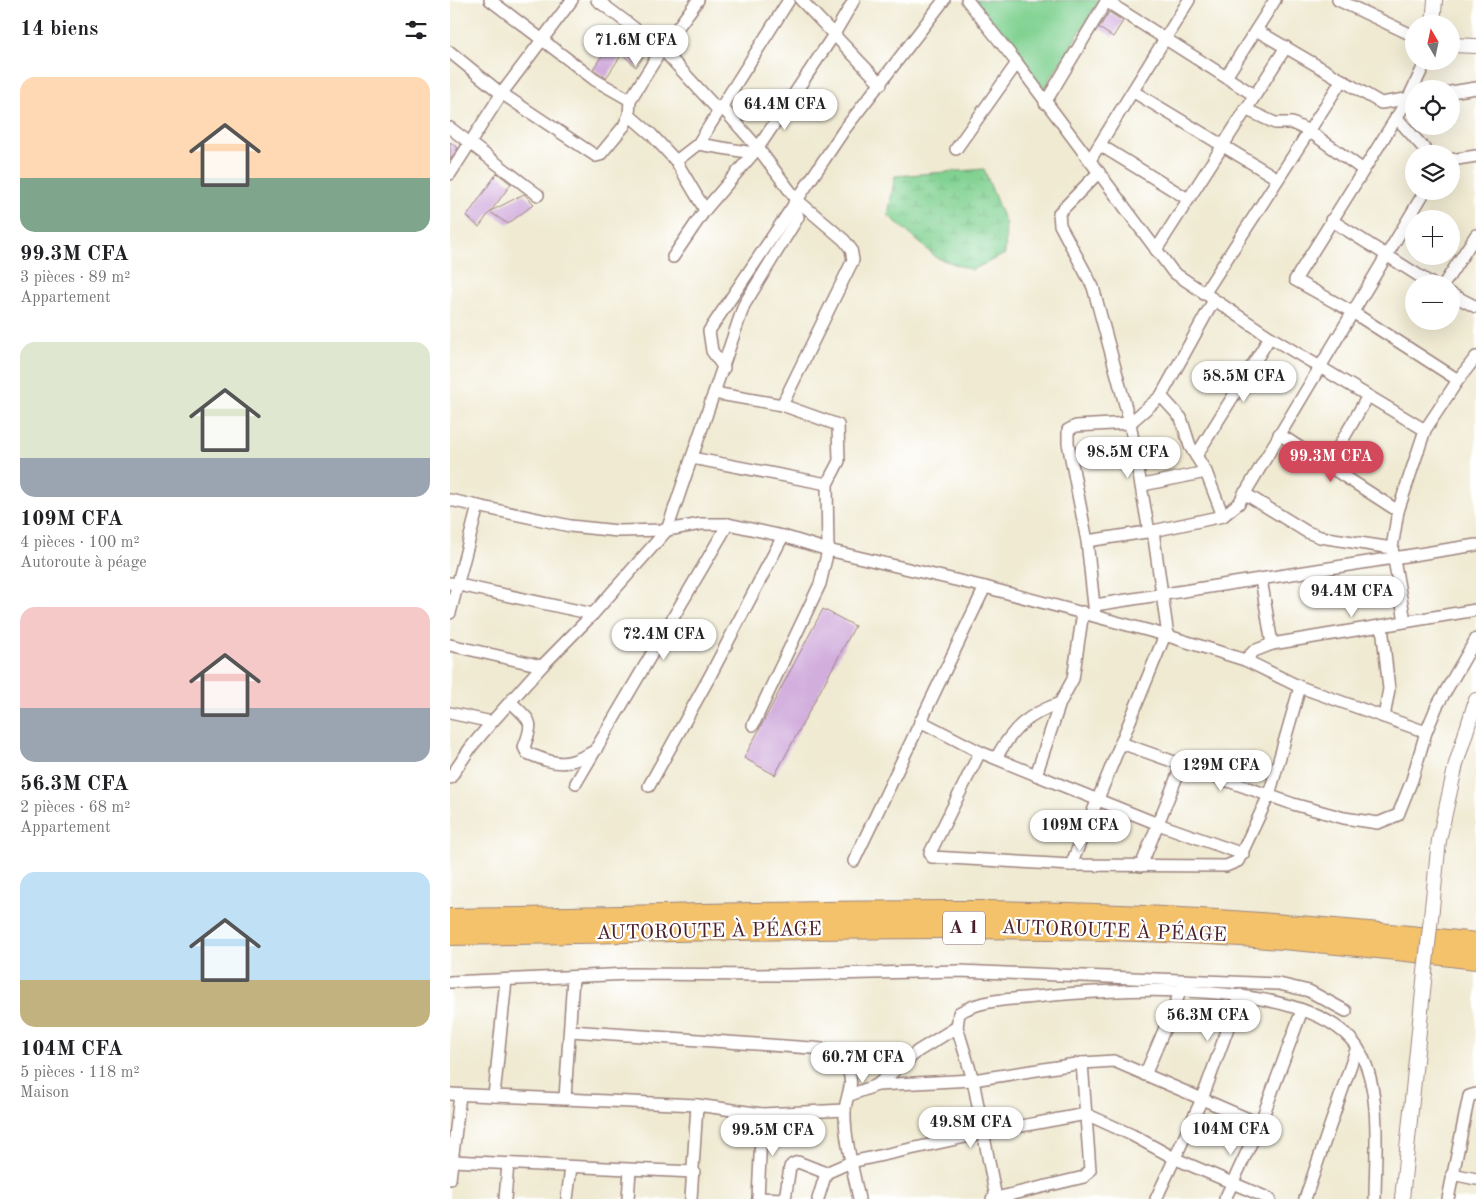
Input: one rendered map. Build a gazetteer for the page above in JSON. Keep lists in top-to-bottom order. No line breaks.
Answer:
{"streets":{"highway":["A 1","AUTOROUTE À PÉAGE"]},"north":"top","page":{"heading":"14 biens","map_buttons":["+","−"],"price":["71.6M CFA","64.4M CFA","58.5M CFA","98.5M CFA","99.3M CFA","94.4M CFA","72.4M CFA","129M CFA","109M CFA","56.3M CFA","60.7M CFA","49.8M CFA","104M CFA","99.5M CFA"],"list":[{"name":"99.3M CFA","note":"3 pièces · 89 m² · Appartement"},{"name":"109M CFA","note":"4 pièces · 100 m² · Autoroute à péage"},{"name":"56.3M CFA","note":"2 pièces · 68 m² · Appartement"},{"name":"104M CFA","note":"5 pièces · 118 m² · Maison"}]}}
